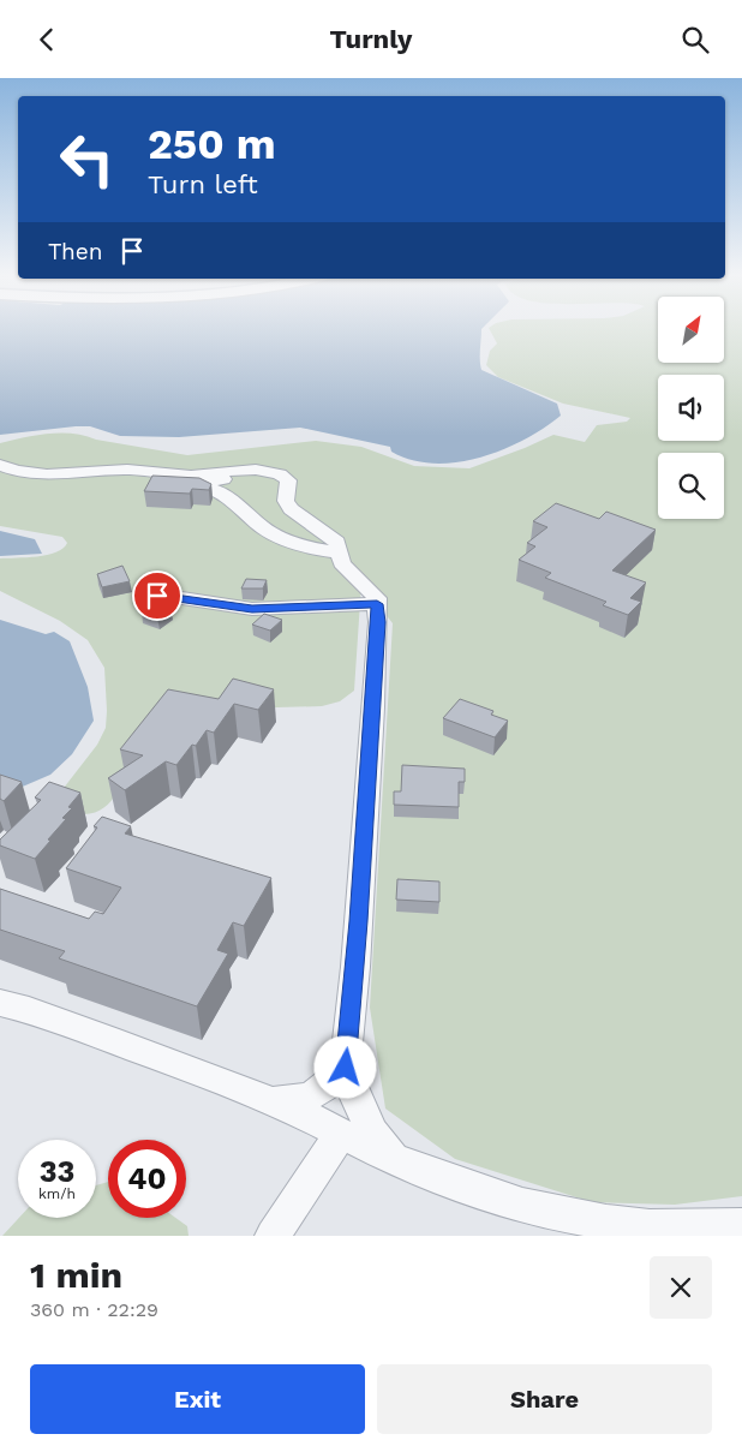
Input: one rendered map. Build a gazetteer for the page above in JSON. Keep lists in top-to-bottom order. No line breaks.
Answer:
{"north":"top right","page":{"header":"Turnly","turn":["250 m","Turn left"],"then":"Then","speed":"33 km/h","limit":"40","heading":["1 min","360 m · 22:29"],"buttons":["Exit","Share"]}}
